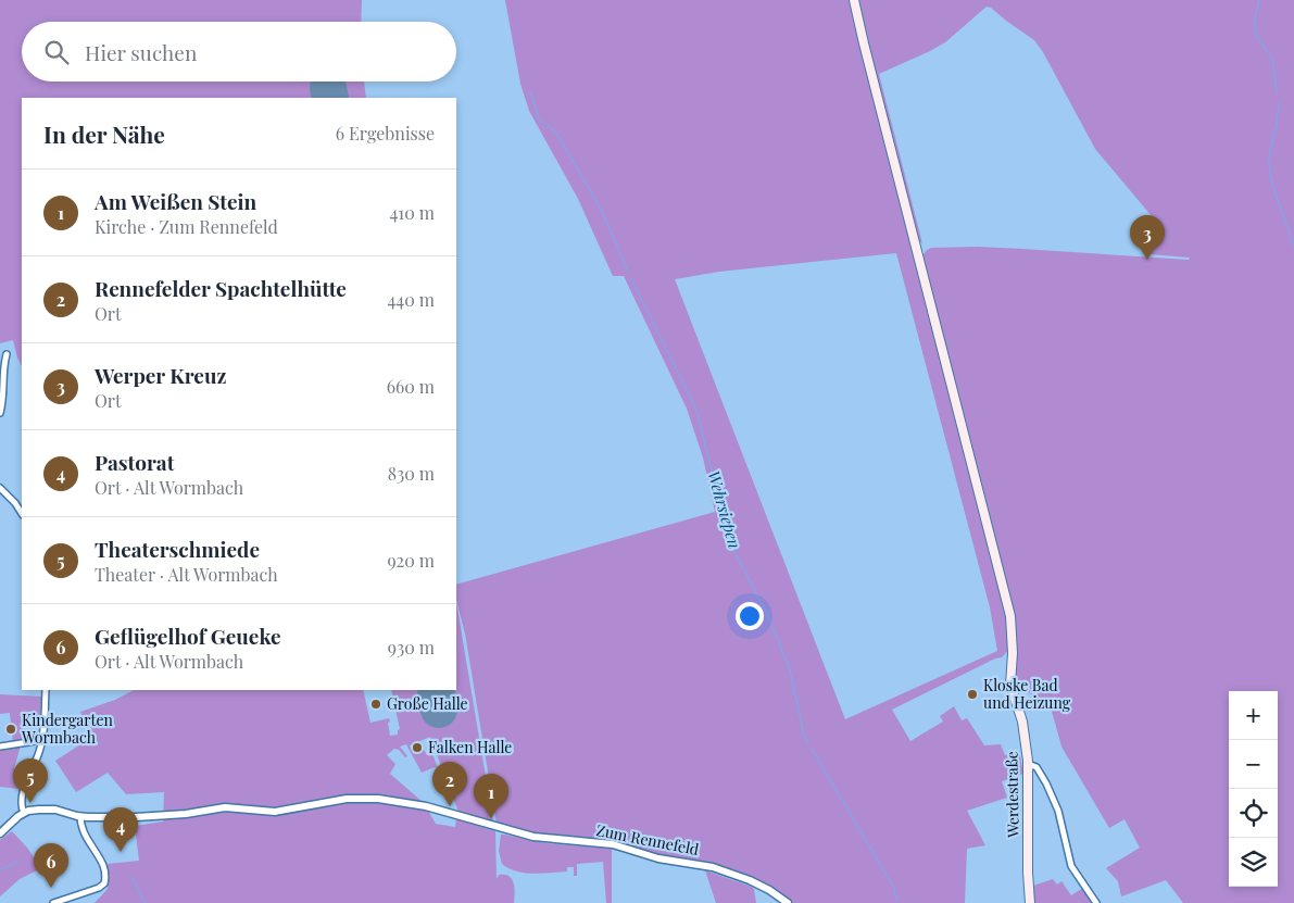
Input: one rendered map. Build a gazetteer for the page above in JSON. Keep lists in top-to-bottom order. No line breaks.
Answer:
{"streets":{"main road":["Werdestraße"],"street":["Zum Rennefeld"]},"water":["Wehrsiepen"],"places":["Kloske Bad und Heizung","Große Halle","Kindergarten Wormbach","Falken Halle"],"page":{"search":"Hier suchen","heading":["In der Nähe","6 Ergebnisse"],"list":[{"mark":"1","name":"Am Weißen Stein","note":"Kirche · Zum Rennefeld","value":"410 m"},{"mark":"2","name":"Rennefelder Spachtelhütte","note":"Ort","value":"440 m"},{"mark":"3","name":"Werper Kreuz","note":"Ort","value":"660 m"},{"mark":"4","name":"Pastorat","note":"Ort · Alt Wormbach","value":"830 m"},{"mark":"5","name":"Theaterschmiede","note":"Theater · Alt Wormbach","value":"920 m"},{"mark":"6","name":"Geflügelhof Geueke","note":"Ort · Alt Wormbach","value":"930 m"}],"pins":["3","5","2","1","4","6"],"map_buttons":["+","−"]}}
